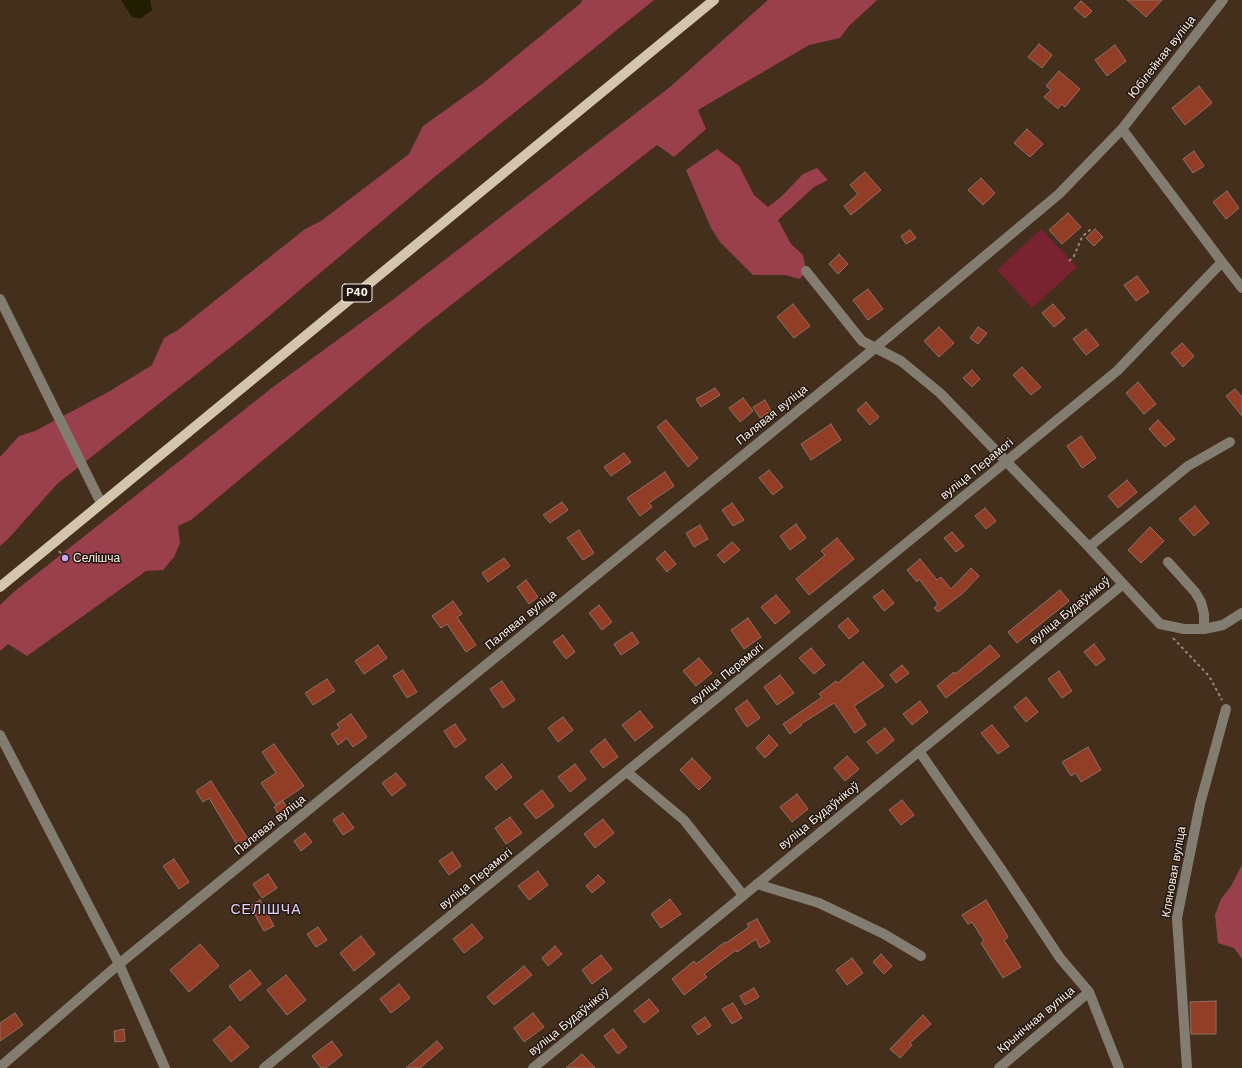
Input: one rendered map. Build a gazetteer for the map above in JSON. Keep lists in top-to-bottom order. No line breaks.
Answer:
{"streets":{"main road":["Р40"],"street":["Юбілейная вуліца","Палявая вуліца","вуліца Перамогі","вуліца Будаўнікоў","Кляновая вуліца","Крынічная вуліца"]},"crossings":[["Юбілейная вуліца","Палявая вуліца"]],"districts":["СЕЛІШЧА"],"places":["Селішча"]}
